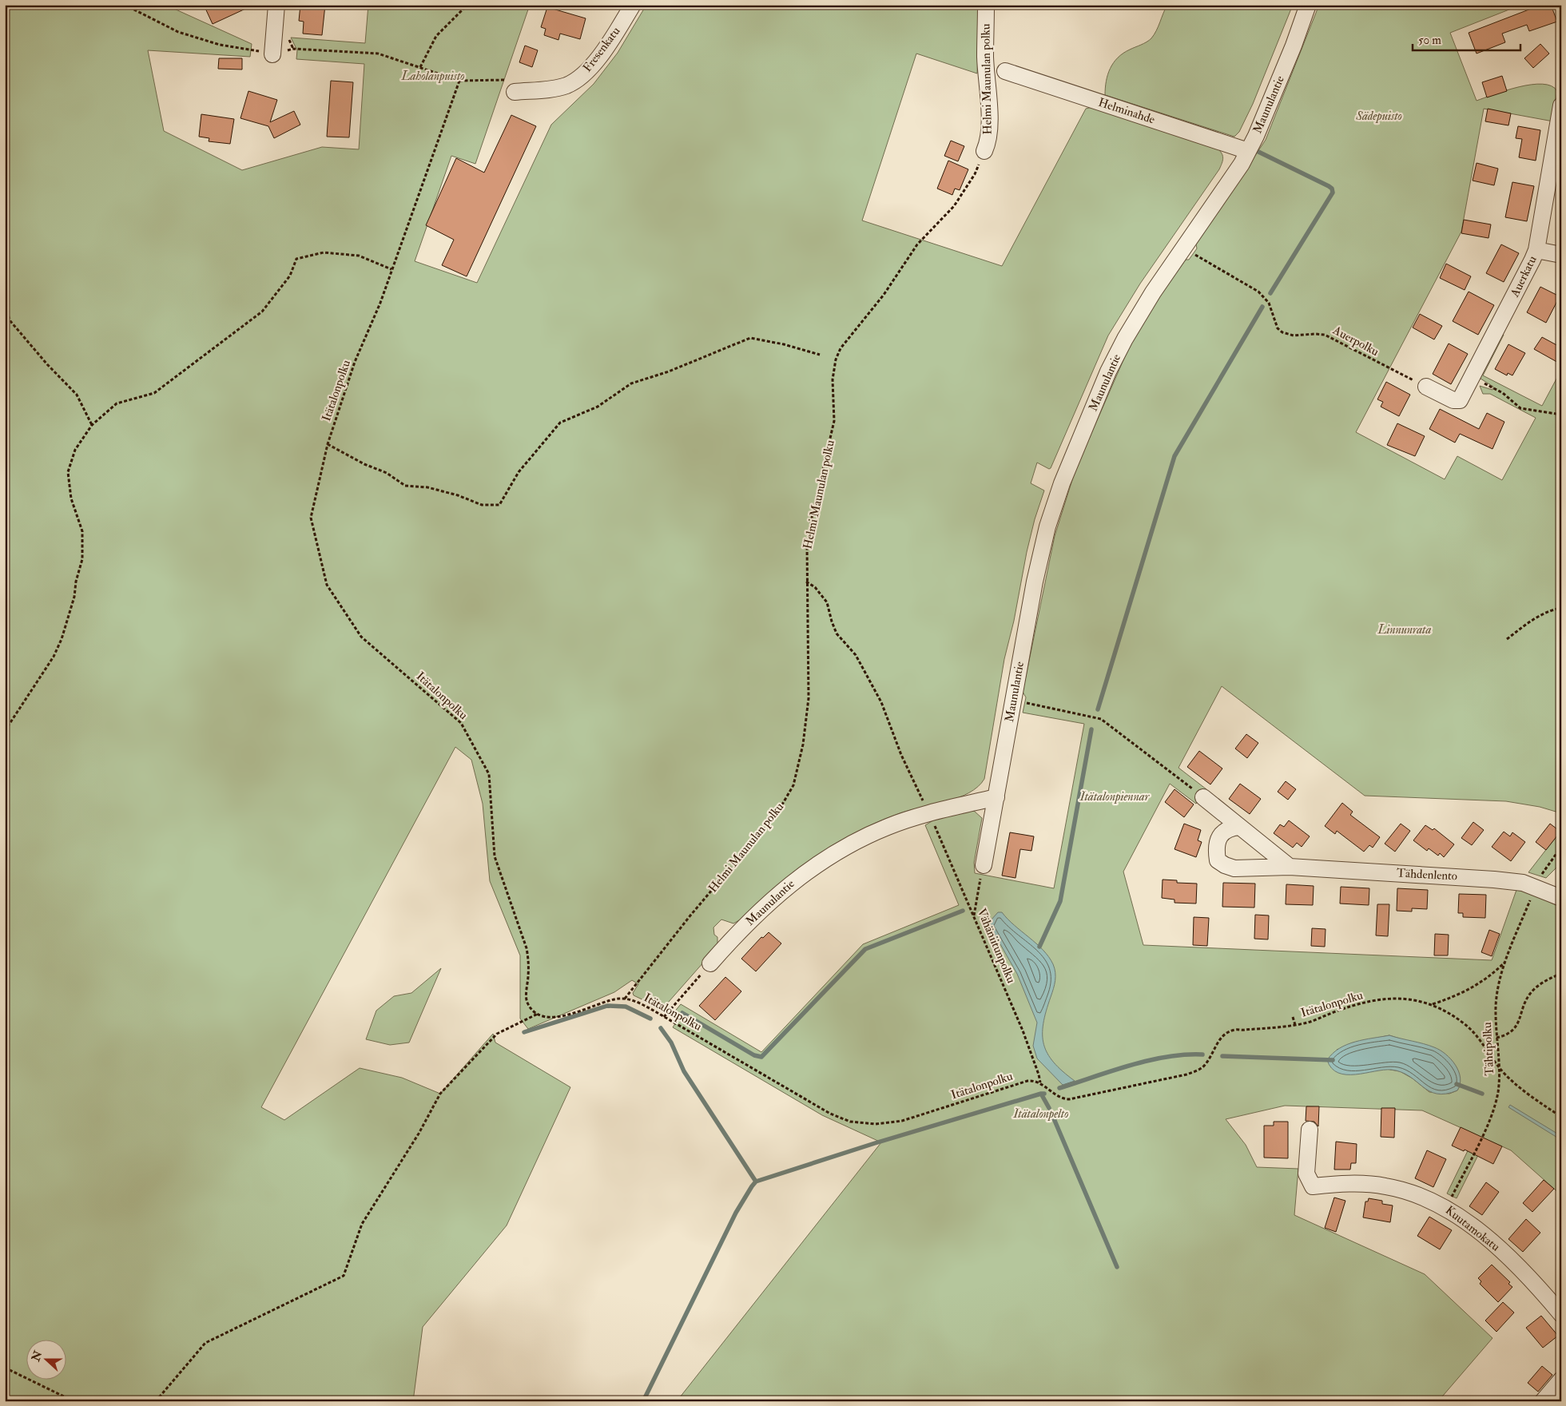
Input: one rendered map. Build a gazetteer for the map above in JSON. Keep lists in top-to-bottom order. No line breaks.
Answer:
{"streets":{"street":["Fresenkatu","Helmi Maunulan polku","Maunulantie","Helminahde","Auerkatu","Tähdenlento","Kuutamokatu"],"path":["Auerpolku","Itätalonpolku","Vähäniitunpolku","Tähtipolku"]},"crossings":[["Helmi Maunulan polku","Itätalonpolku"],["Maunulantie","Helminahde"],["Auerkatu","Auerpolku"],["Itätalonpolku","Vähäniitunpolku"],["Itätalonpolku","Tähtipolku"]],"parks":["Laholanpuisto","Sädepuisto","Linnunrata","Itätalonpiennar","Itätalonpelto"],"scale_bar":"50 m","north":"left"}
